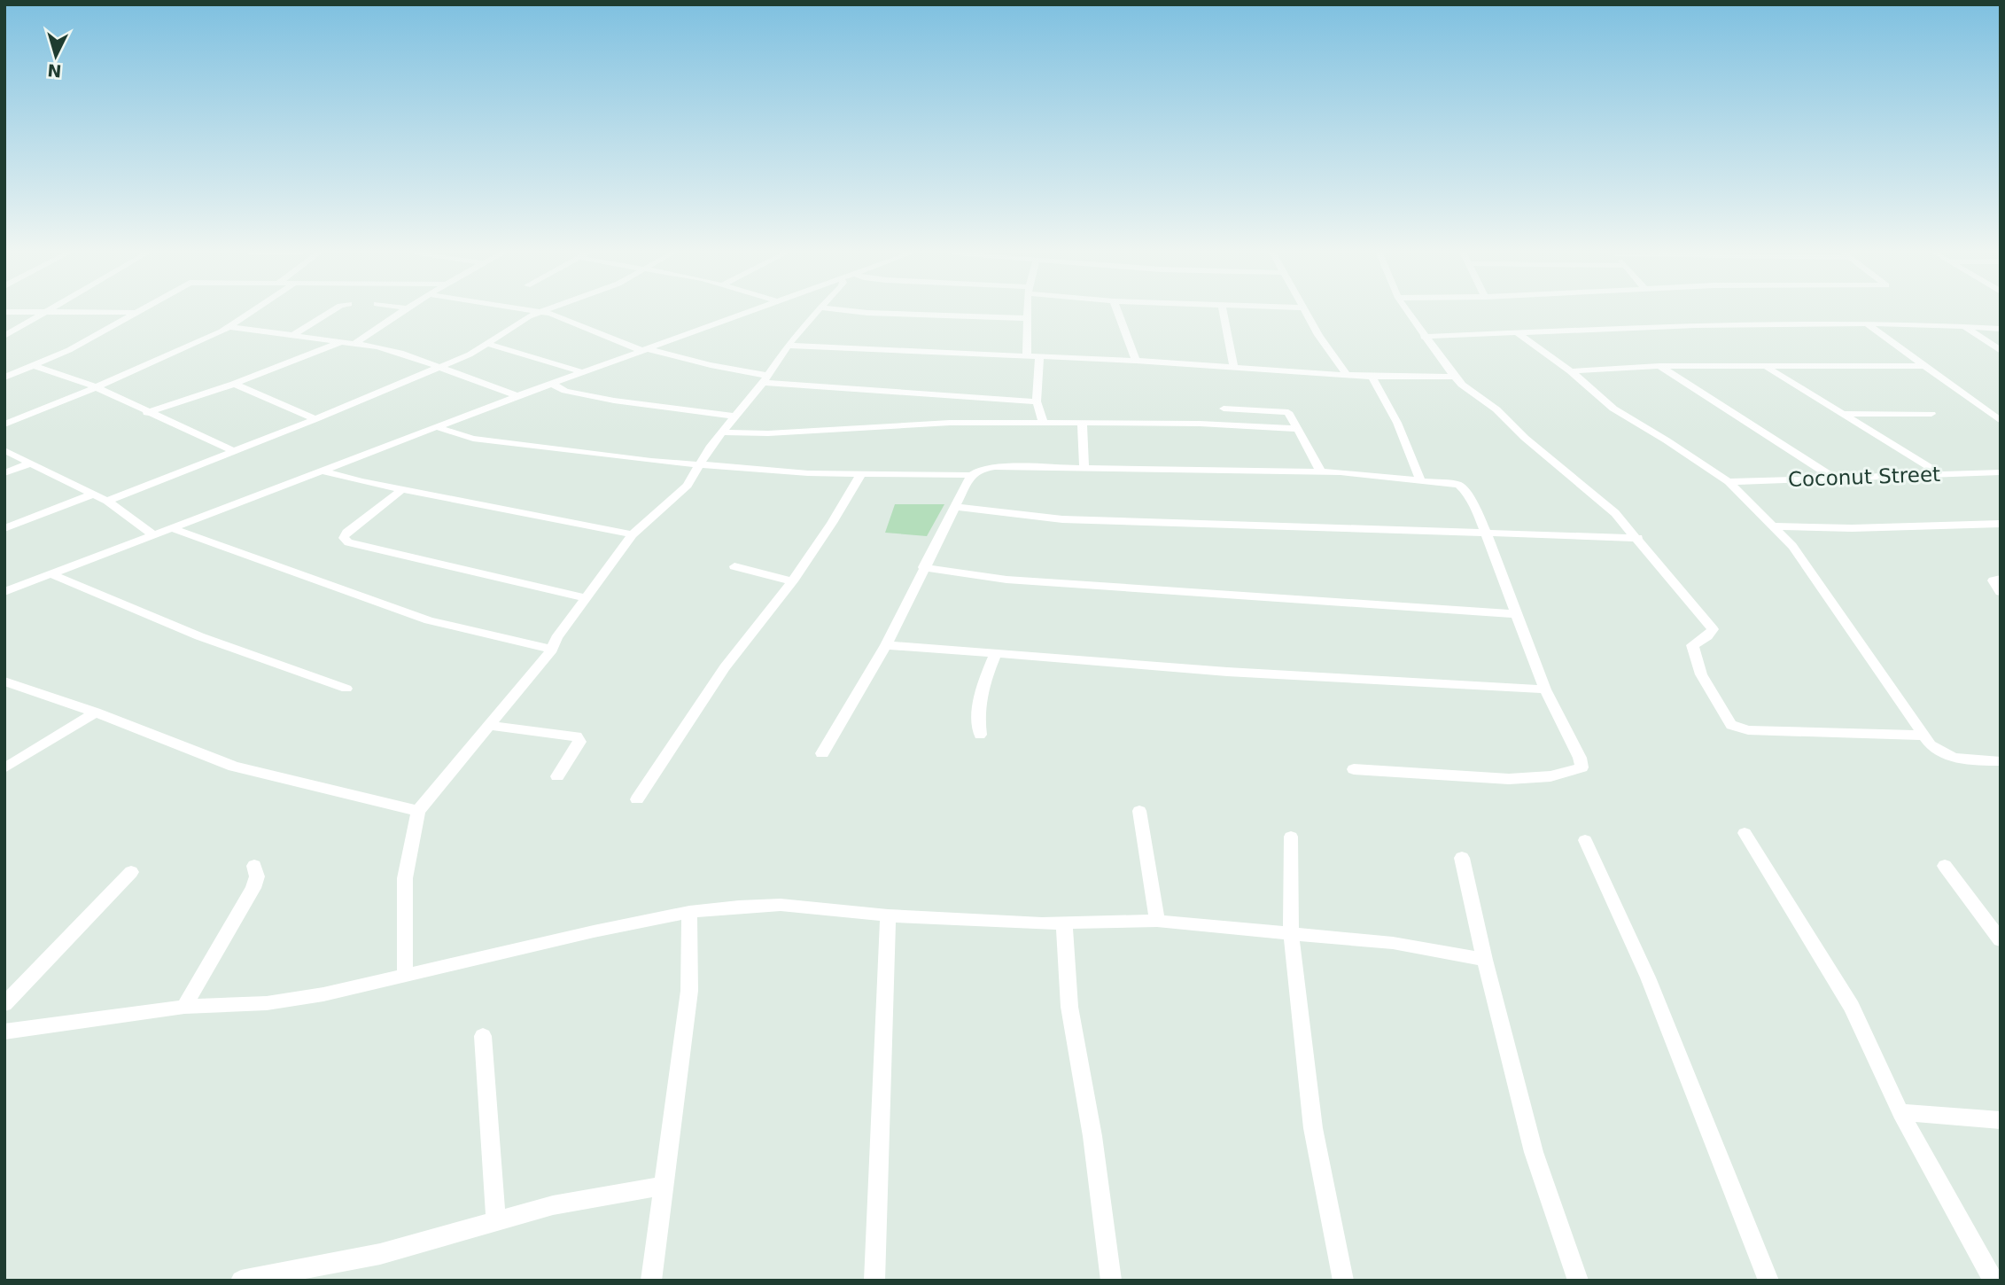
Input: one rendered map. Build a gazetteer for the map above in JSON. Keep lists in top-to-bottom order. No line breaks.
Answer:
{"streets":{"street":["Coconut Street"]},"north":"bottom"}
